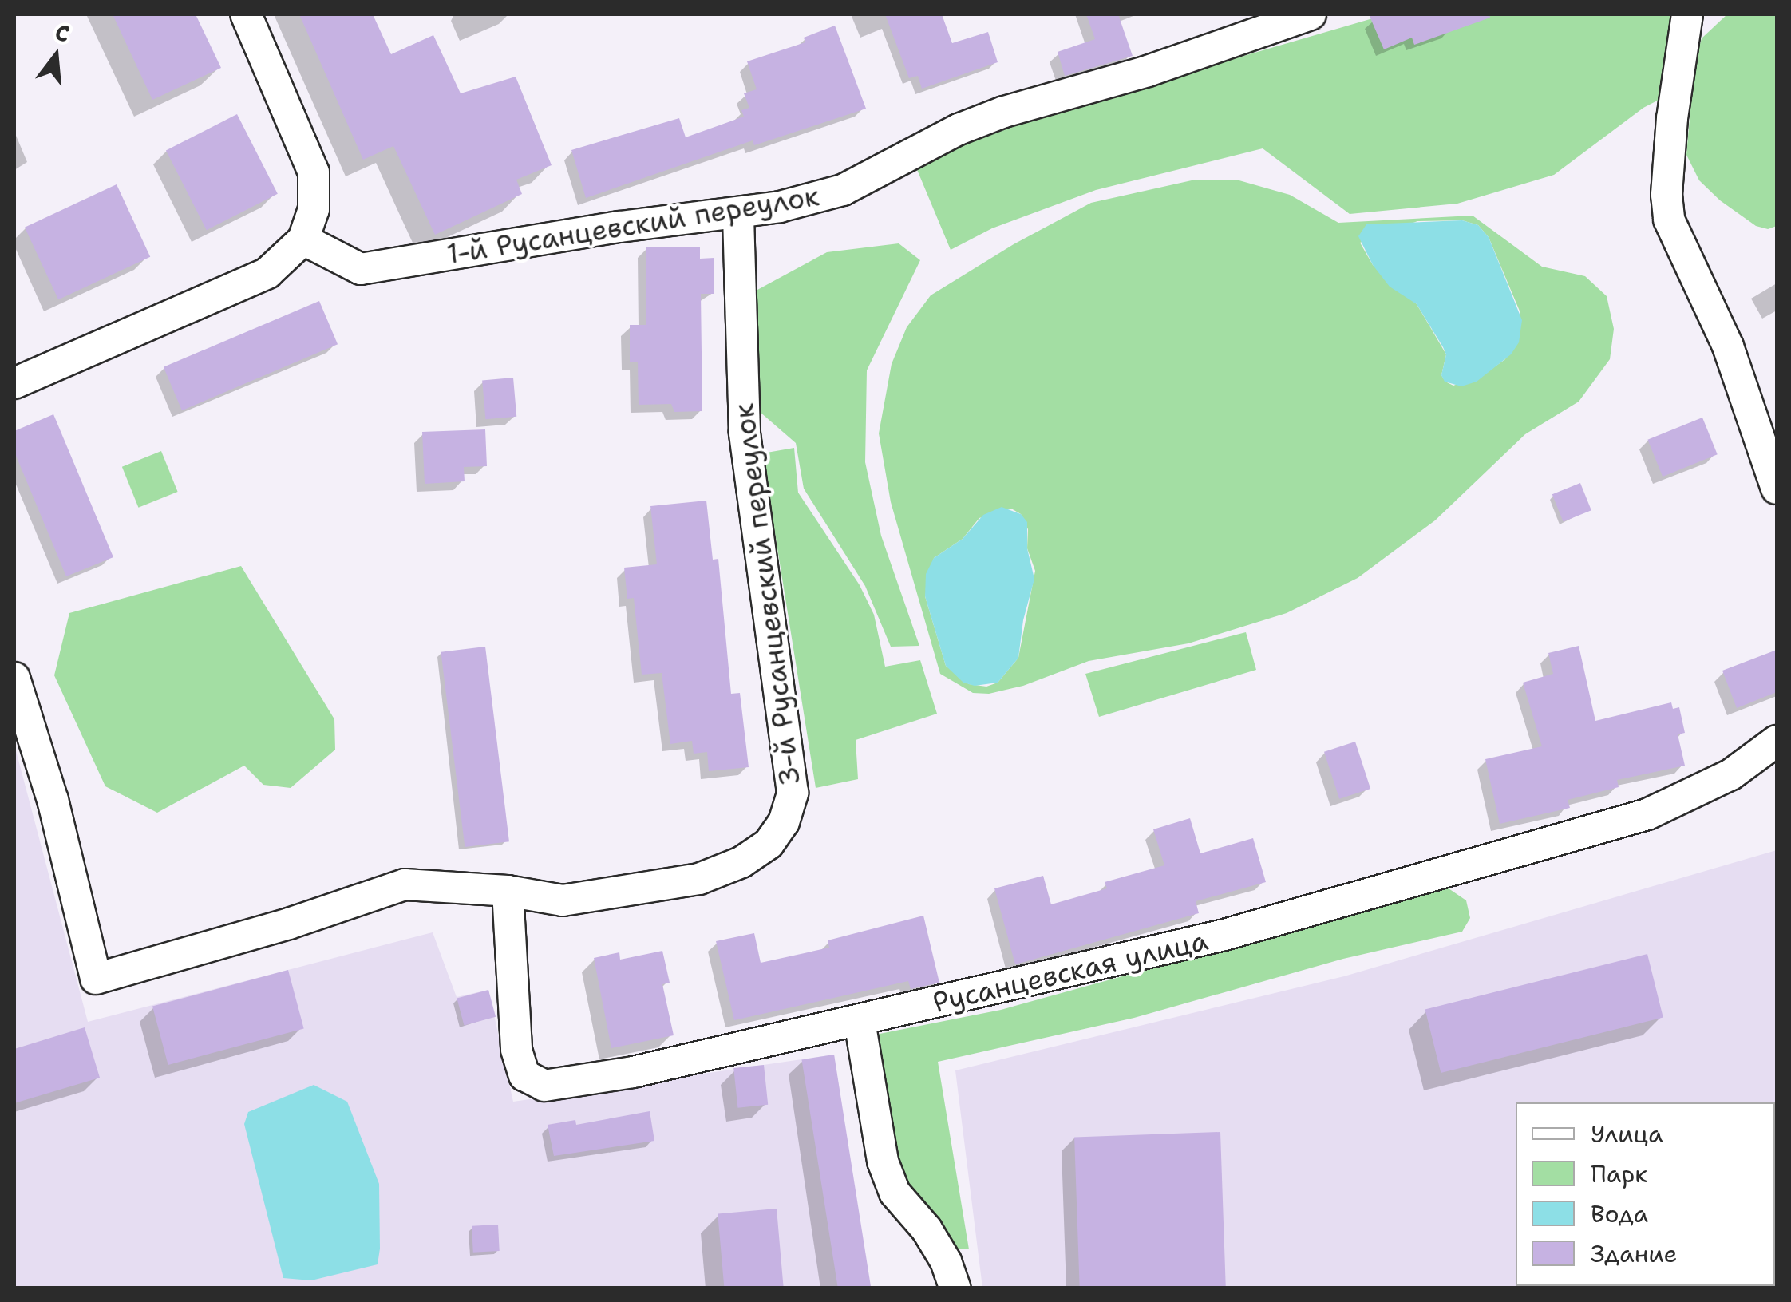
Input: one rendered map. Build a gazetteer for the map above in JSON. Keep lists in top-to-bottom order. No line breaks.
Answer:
{"streets":{"street":["1-й Русанцевский переулок","3-й Русанцевский переулок","Русанцевская улица"]},"crossings":[["1-й Русанцевский переулок","3-й Русанцевский переулок"],["3-й Русанцевский переулок","Русанцевская улица"]],"legend":["Улица","Парк","Вода","Здание"],"north":"top"}
